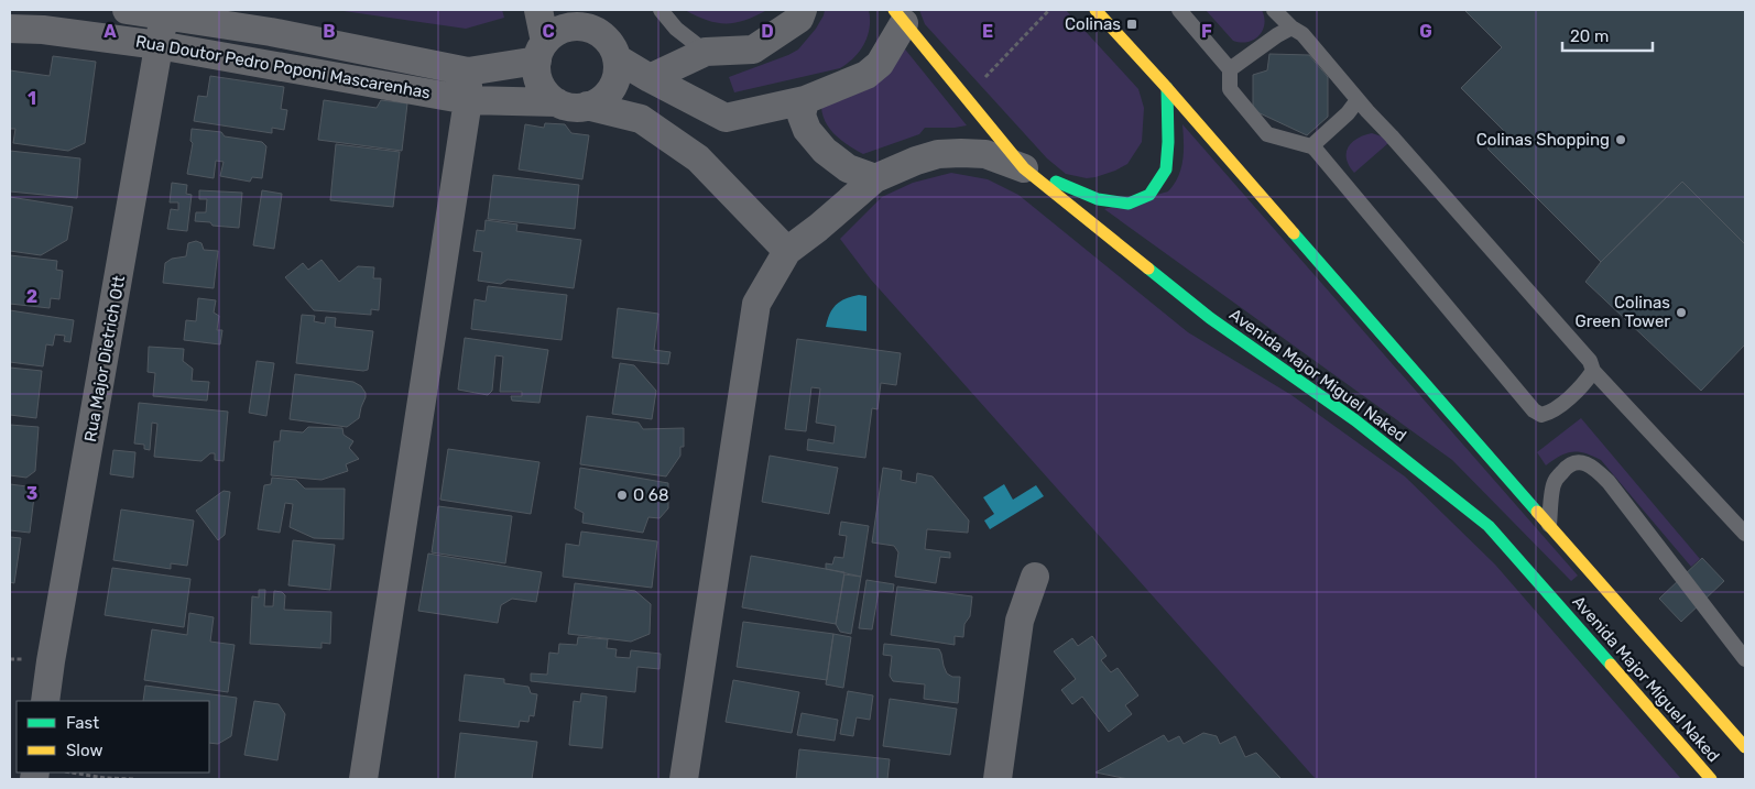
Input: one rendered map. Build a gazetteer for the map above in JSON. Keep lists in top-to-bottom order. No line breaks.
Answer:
{"streets":{"main road":["Avenida Major Miguel Naked"],"street":["Rua Doutor Pedro Poponi Mascarenhas","Rua Major Dietrich Ott"]},"crossings":[["Rua Doutor Pedro Poponi Mascarenhas","Rua Major Dietrich Ott"]],"places":{"transit":["Colinas"],"other":["Colinas Shopping","Colinas Green Tower","O 68"]},"legend":["Fast","Slow"],"scale_bar":"20 m","grid":{"columns":["A","B","C","D","E","F","G"],"rows":["1","2","3"]}}
